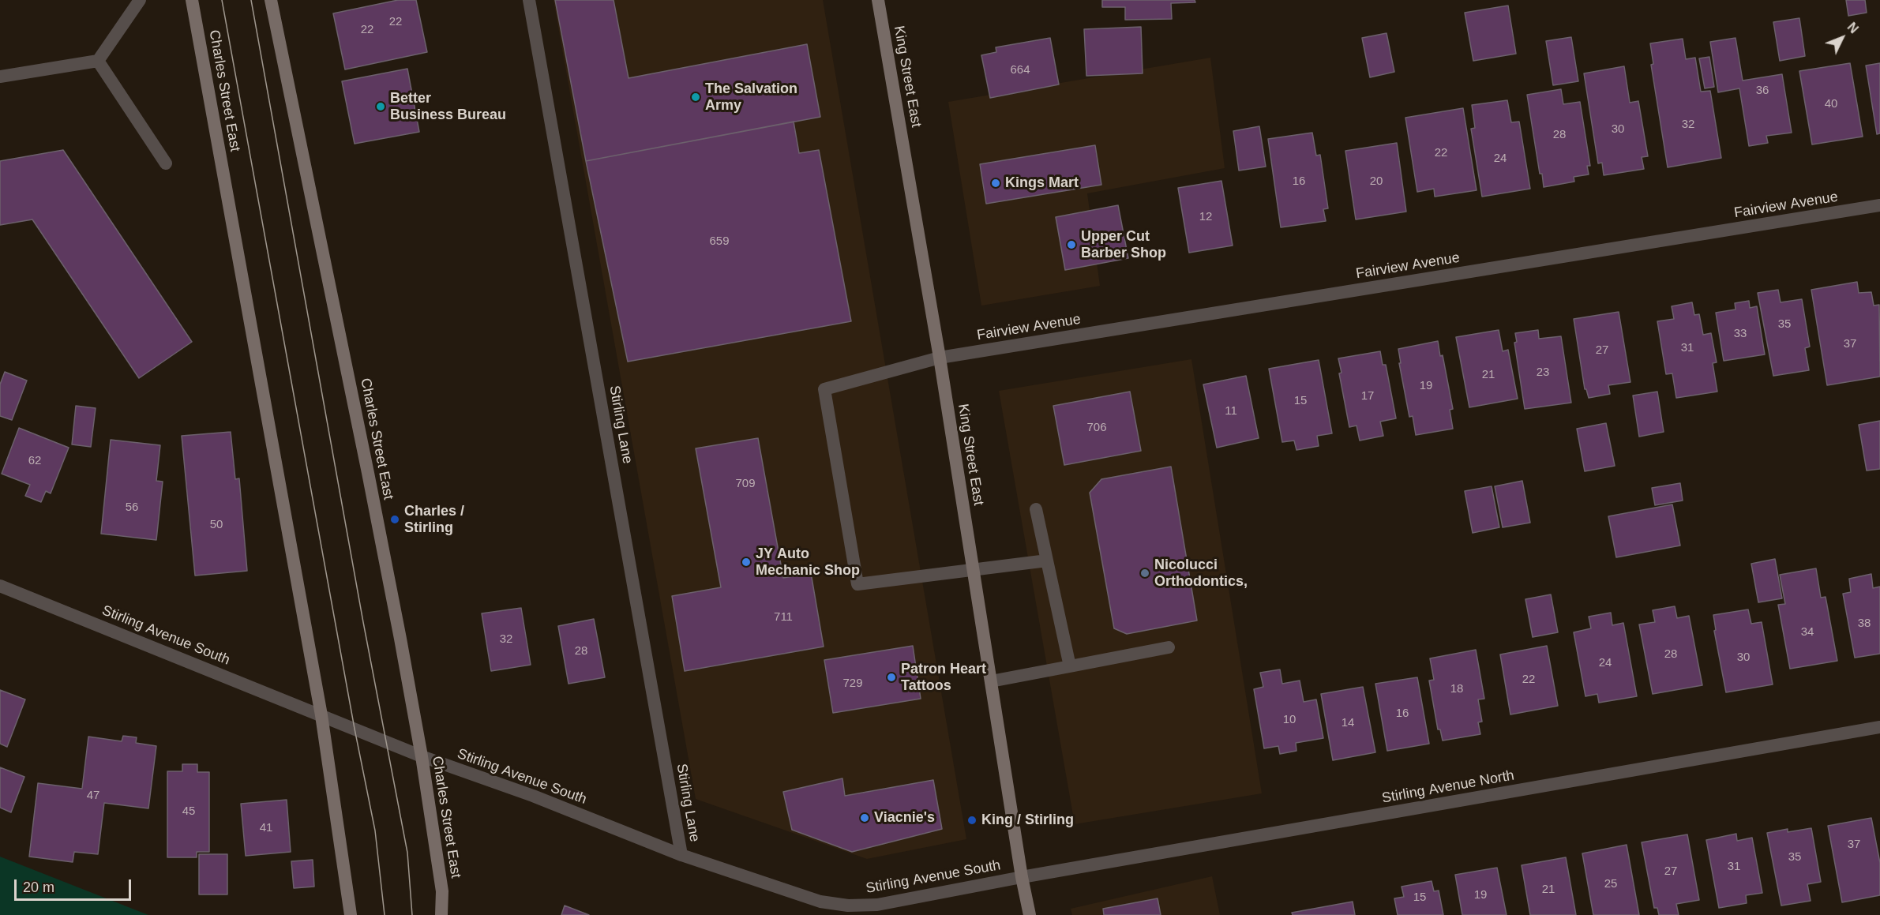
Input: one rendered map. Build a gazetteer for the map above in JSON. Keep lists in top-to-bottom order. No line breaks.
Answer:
{"streets":{"main road":["King Street East","Charles Street East"],"street":["Fairview Avenue","Stirling Lane","Stirling Avenue South","Stirling Avenue North"]},"crossings":[["King Street East","Fairview Avenue"],["King Street East","Stirling Avenue South"],["King Street East","Stirling Avenue North"],["Charles Street East","Stirling Avenue South"],["Stirling Lane","Stirling Avenue South"],["Stirling Avenue South","Stirling Avenue North"]],"places":["The Salvation Army","Better Business Bureau","Kings Mart","Upper Cut Barber Shop","Charles / Stirling","JY Auto Mechanic Shop","Nicolucci Orthodontics,","Patron Heart Tattoos","Viacnie's","King / Stirling"],"house_numbers":["22","22","664","36","40","32","30","28","22","24","16","20","12","659","35","33","37","31","27","23","21","19","17","15","11","706","62","709","56","50","711","38","34","32","28","28","30","24","22","729","18","16","10","14","47","45","41","37","35","31","27","25","21","19","15"],"scale_bar":"20 m","north":"top right"}
